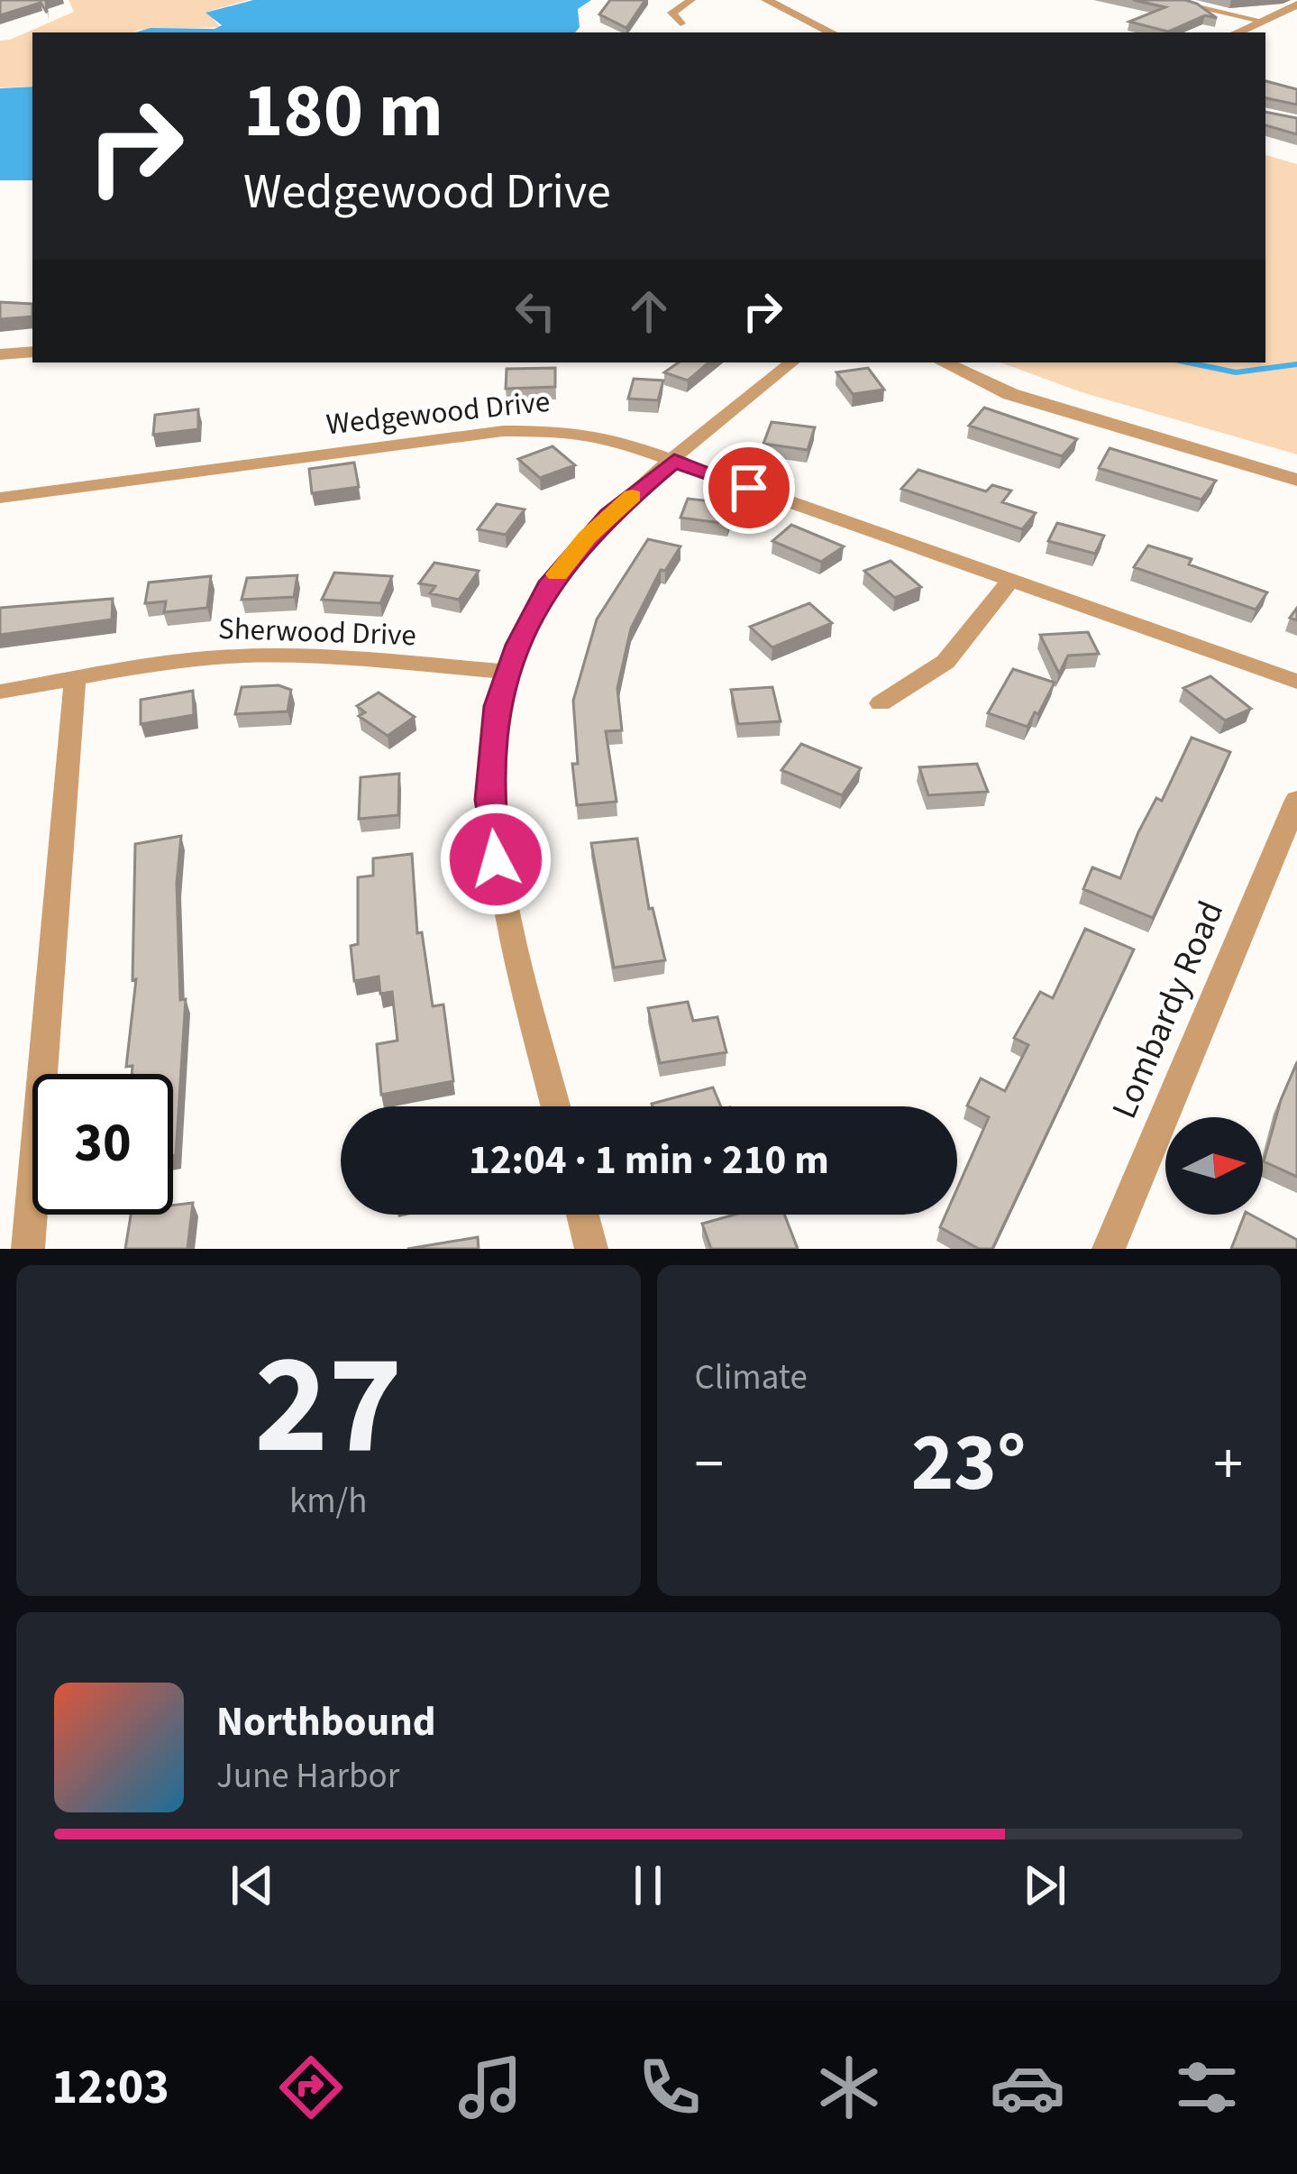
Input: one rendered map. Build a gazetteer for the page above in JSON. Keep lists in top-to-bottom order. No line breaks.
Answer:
{"streets":{"street":["Wedgewood Drive","Sherwood Drive","Lombardy Road"]},"north":"right","page":{"turn":["180 m","Wedgewood Drive"],"limit":"30","trip":"12:04 · 1 min · 210 m","tile":[["27","km/h"],"Climate"],"heat":["−","23°","+"],"song":["Northbound","June Harbor"],"tabs":"12:03"}}
